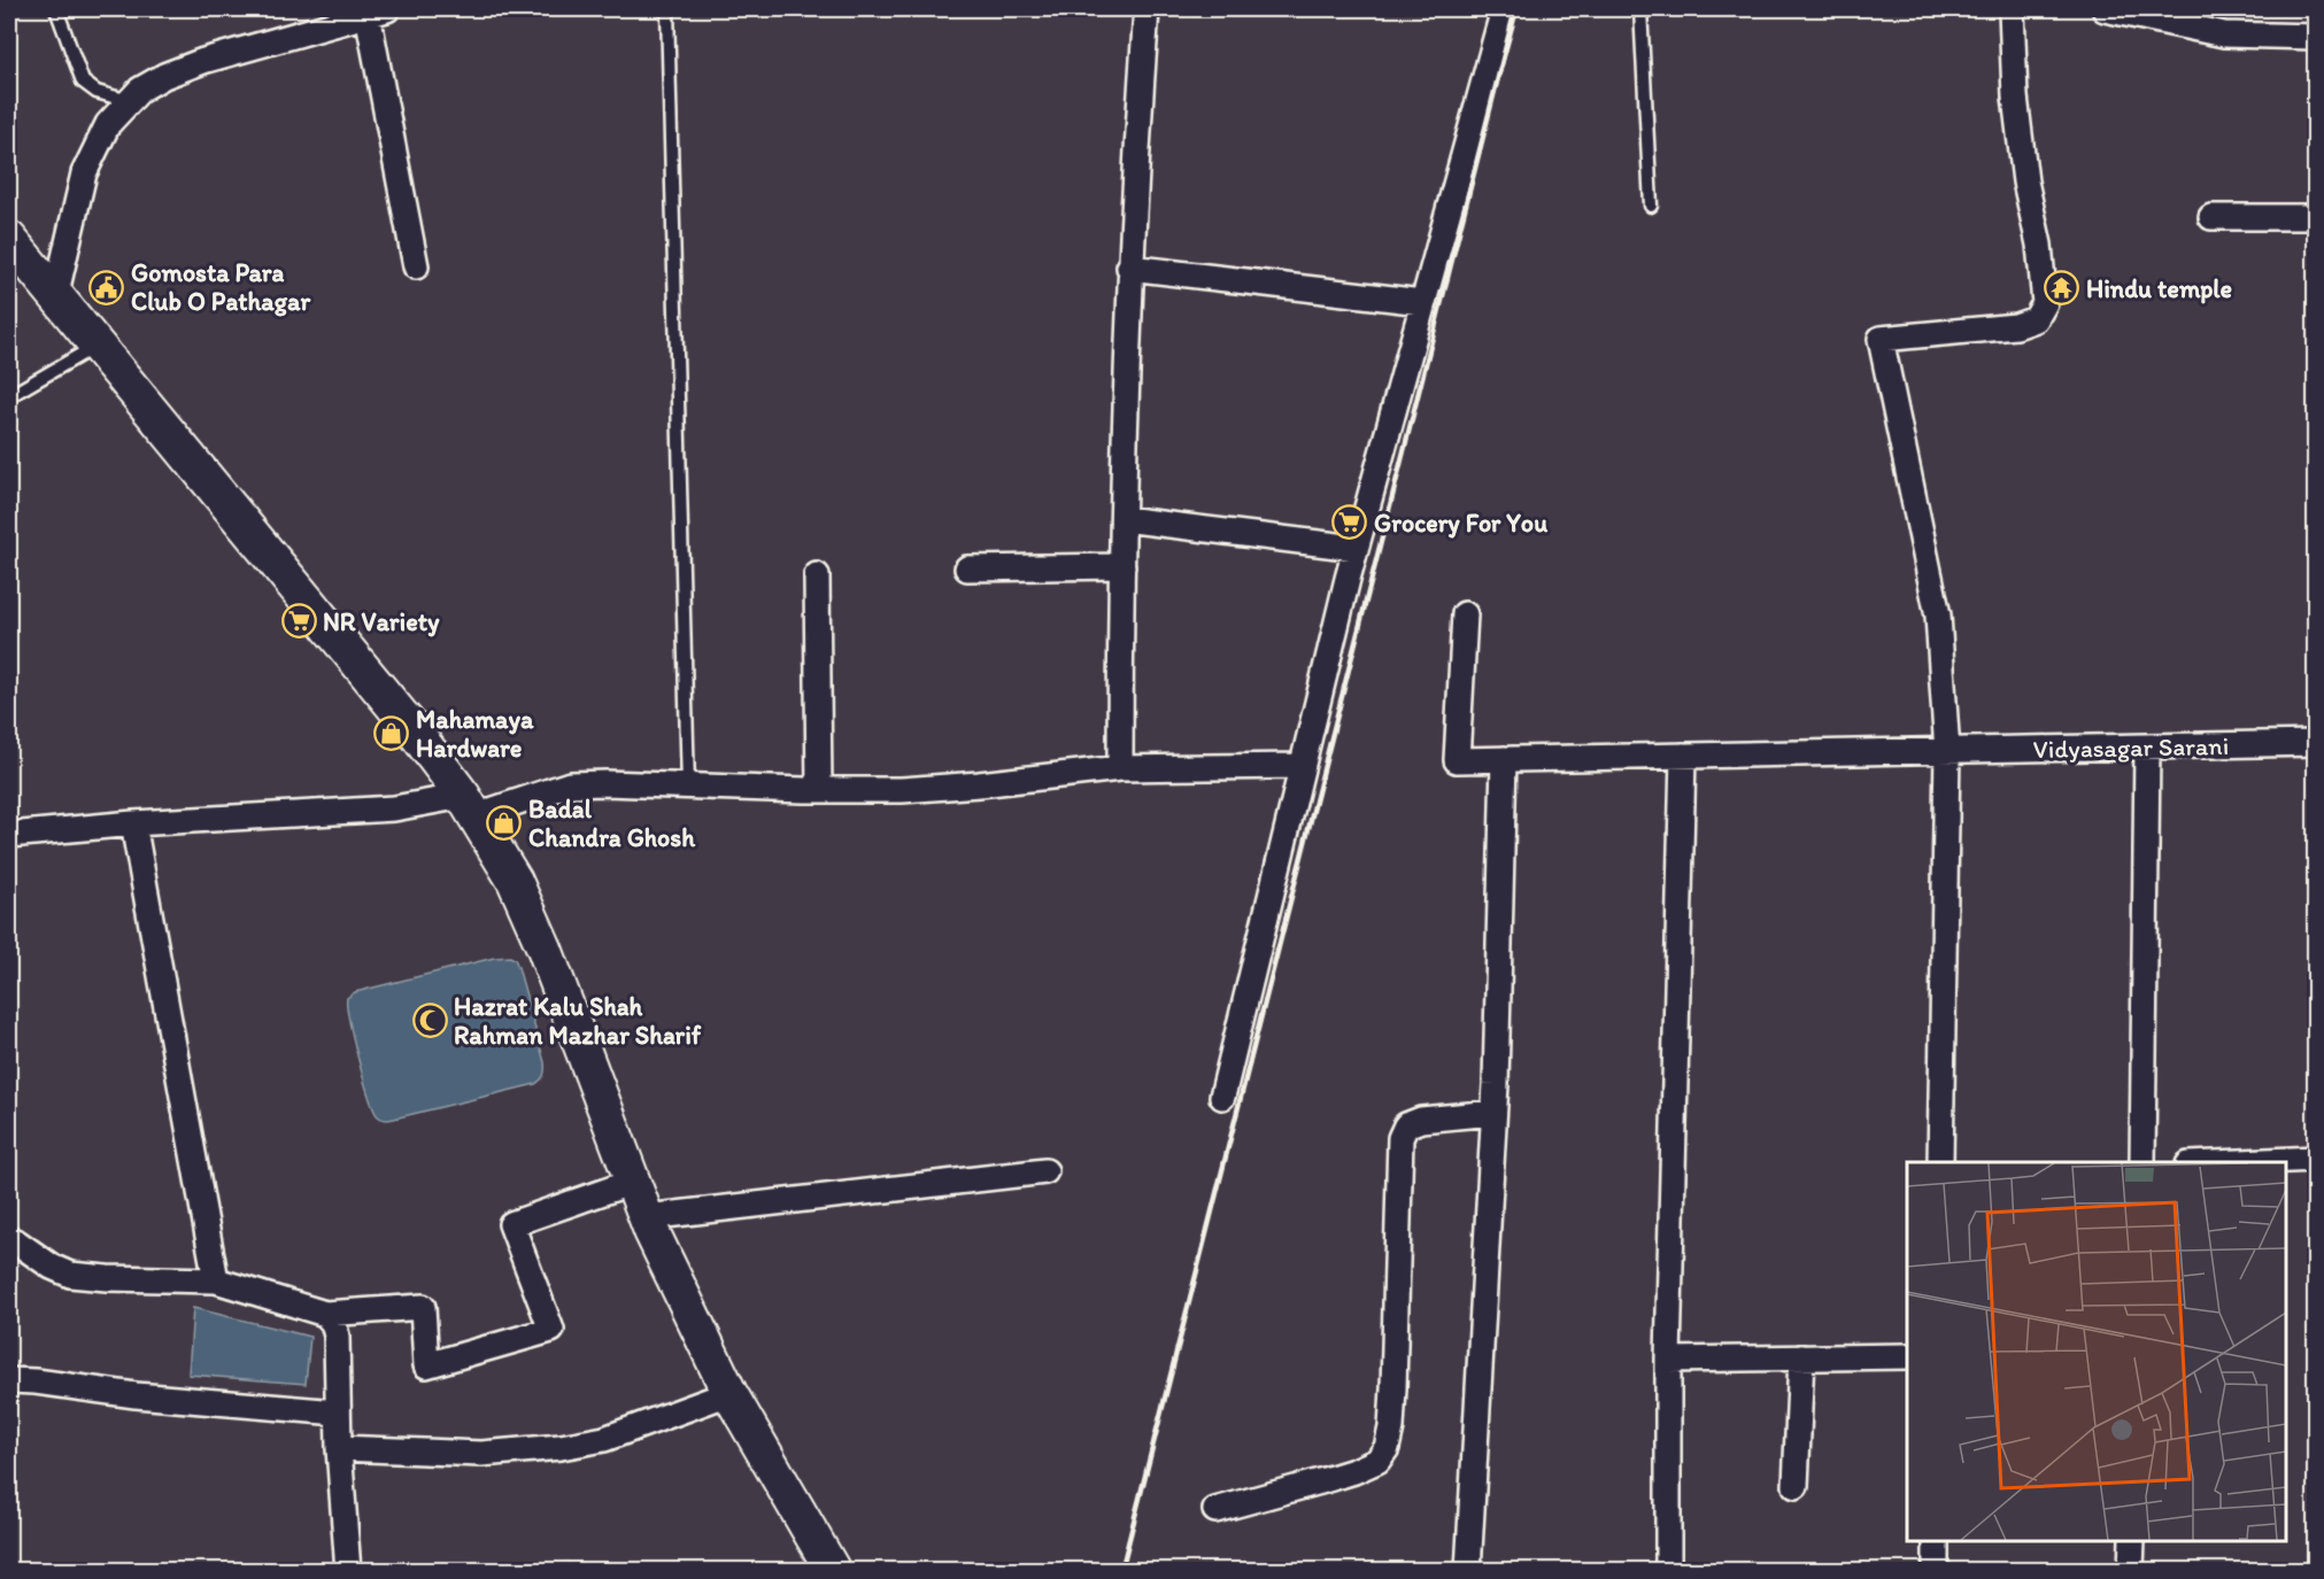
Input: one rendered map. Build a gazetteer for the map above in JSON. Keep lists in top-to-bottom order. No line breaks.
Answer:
{"streets":{"street":["Vidyasagar Sarani"]},"places":{"public building":["Gomosta Para Club O Pathagar"],"temple":["Hindu temple"],"supermarket":["Grocery For You","NR Variety"],"shop":["Mahamaya Hardware","Badal Chandra Ghosh"],"mosque":["Hazrat Kalu Shah Rahman Mazhar Sharif"]}}
